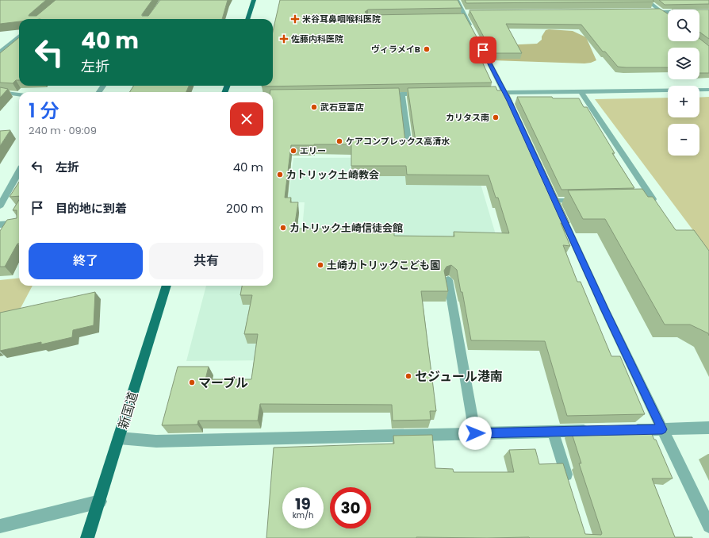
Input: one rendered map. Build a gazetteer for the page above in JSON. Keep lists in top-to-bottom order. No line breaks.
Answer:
{"streets":{"main road":["新国道"]},"places":{"health":["米谷耳鼻咽喉科医院","佐藤内科医院"],"other":["ヴィラメイB","武石豆富店","カリタス南","ケアコンプレックス高清水","エリー","カトリック土崎教会","カトリック土崎信徒会館","土崎カトリックこども園","セジュール港南","マーブル"]},"page":{"map_buttons":["+","−"],"turn":["40 m","左折"],"heading":["1 分","240 m · 09:09"],"list":[{"name":"左折","value":"40 m"},{"name":"目的地に到着","value":"200 m"}],"buttons":["終了","共有"],"speed":"19 km/h","limit":"30"}}
